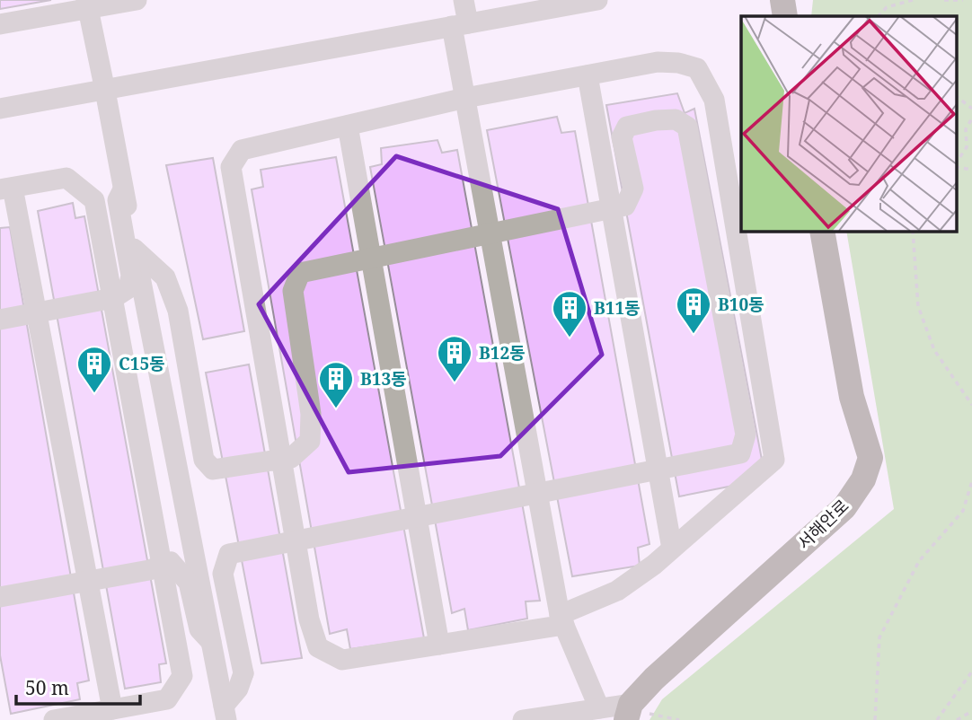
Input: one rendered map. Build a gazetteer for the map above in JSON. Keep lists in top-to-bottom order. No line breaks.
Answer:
{"streets":{"main road":["서해안로"]},"places":{"building":["B10동","B11동","B12동","C15동","B13동"]},"scale_bar":"50 m"}
